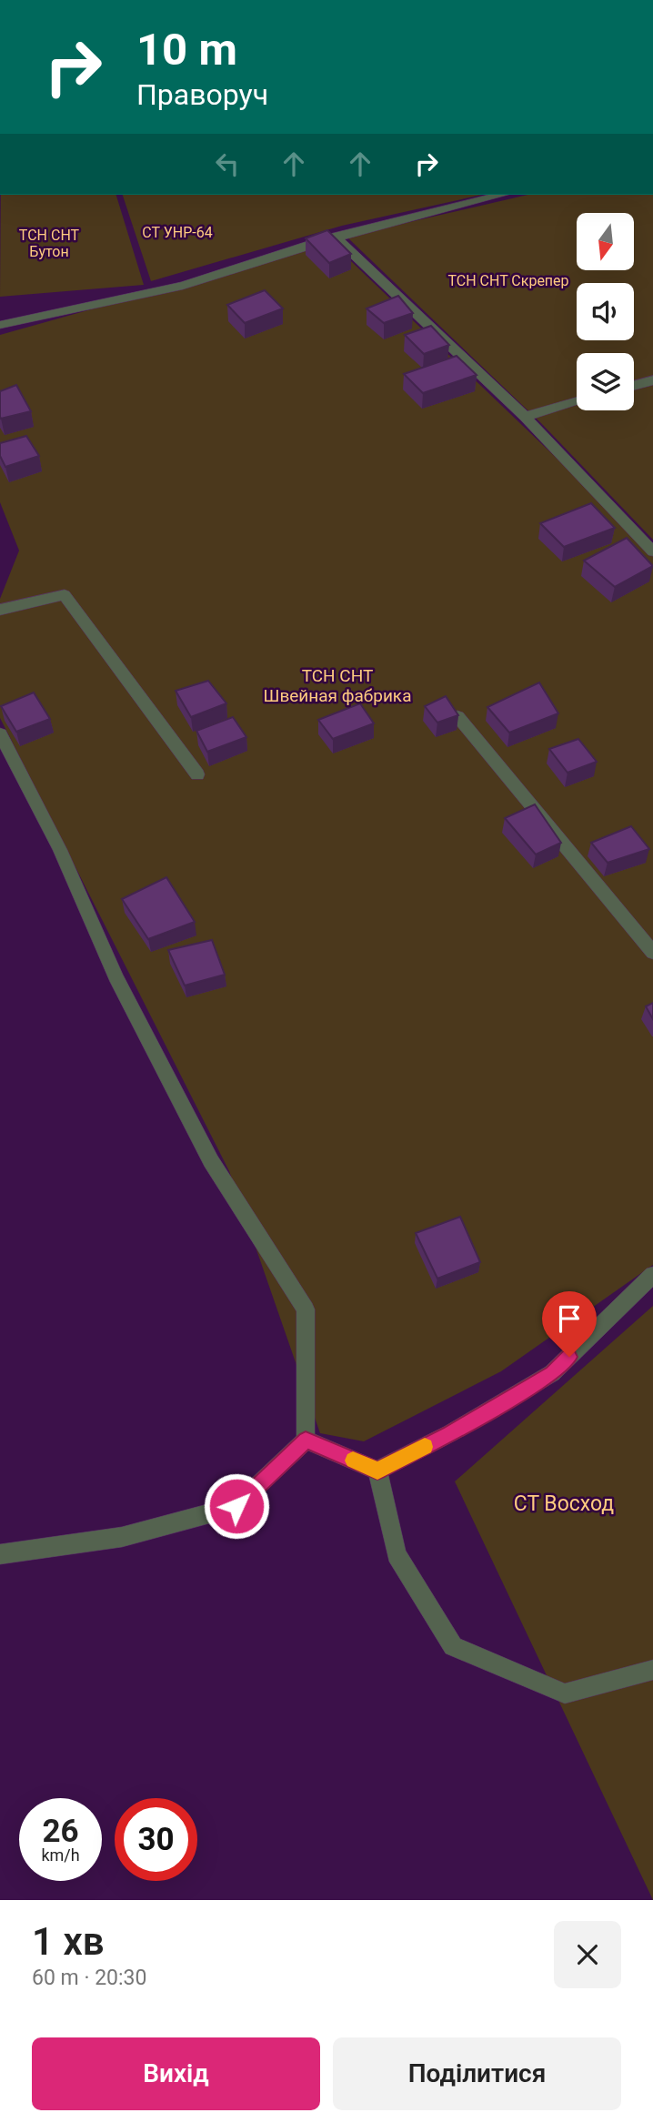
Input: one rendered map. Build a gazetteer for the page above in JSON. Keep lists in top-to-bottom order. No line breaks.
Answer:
{"parks":["СТ УНР-64","ТСН СНТ Бутон","ТСН СНТ Скрепер","ТСН СНТ Швейная фабрика","СТ Восход"],"north":"bottom","page":{"turn":["10 m","Праворуч"],"speed":"26 km/h","limit":"30","heading":["1 хв","60 m · 20:30"],"buttons":["Вихід","Поділитися"]}}
